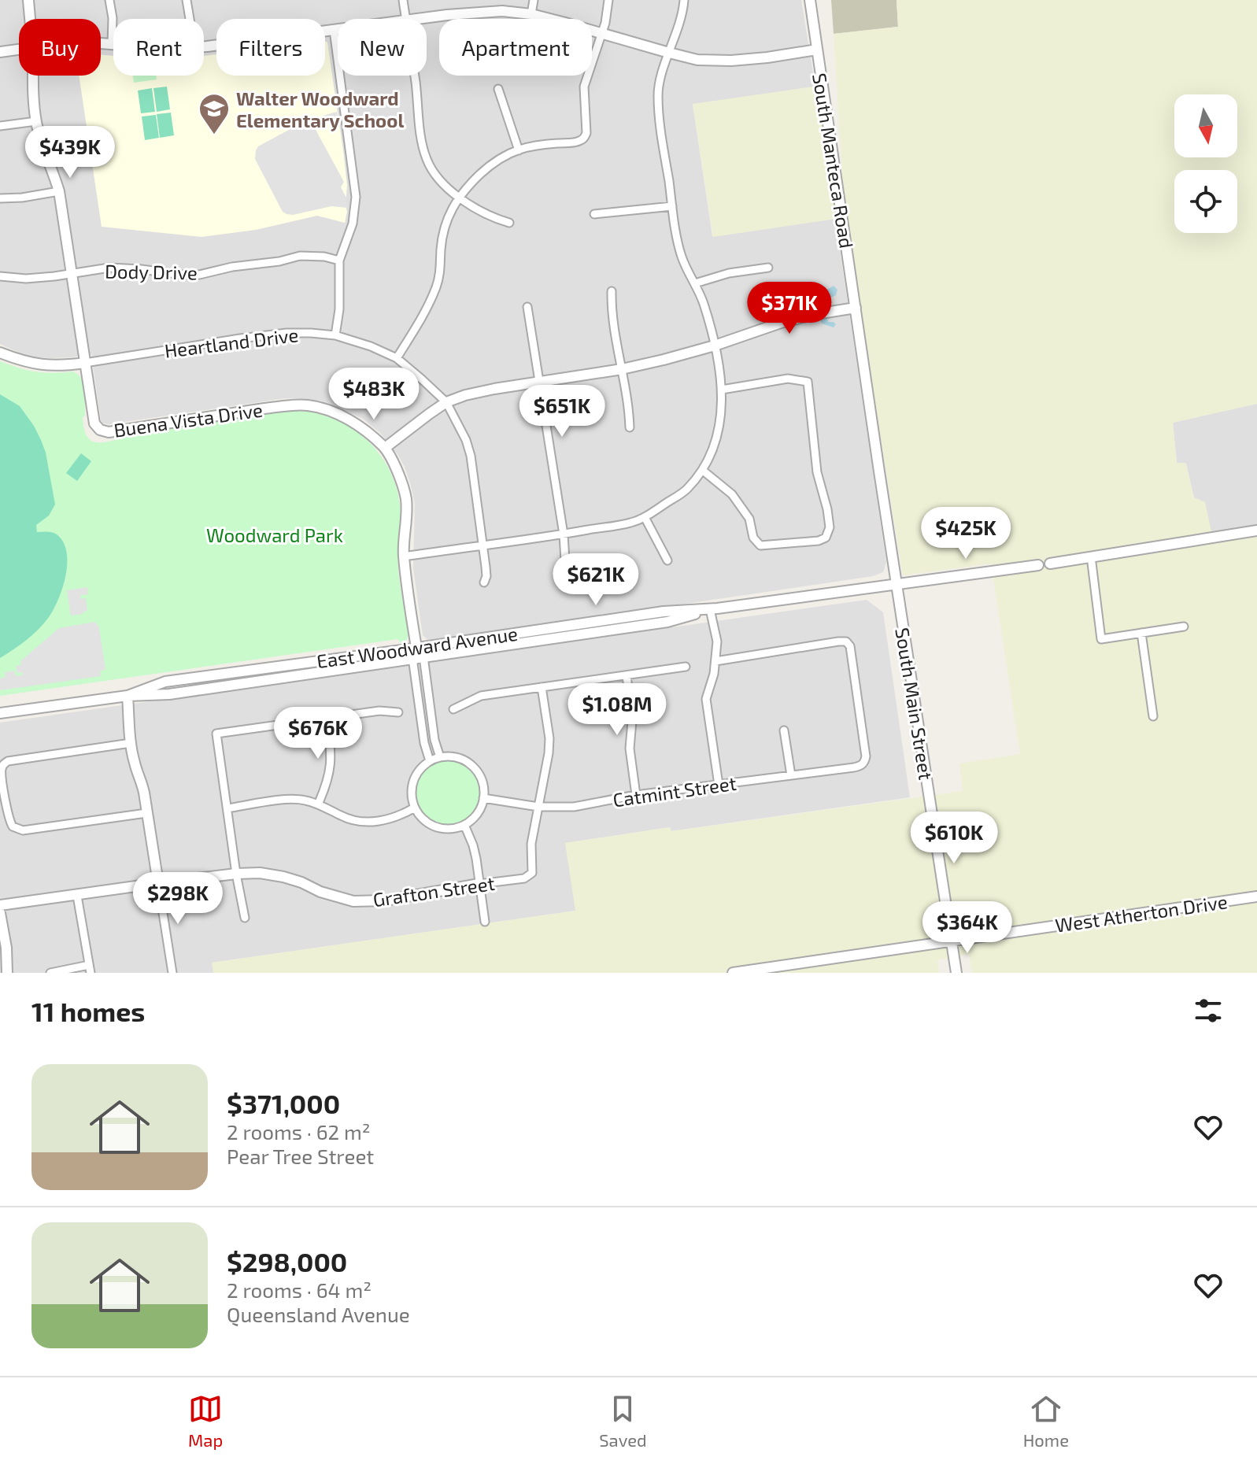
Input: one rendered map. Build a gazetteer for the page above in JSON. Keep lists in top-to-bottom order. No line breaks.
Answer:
{"streets":{"street":["South Manteca Road","Dody Drive","Heartland Drive","Buena Vista Drive","East Woodward Avenue","South Main Street","Catmint Street","Grafton Street","West Atherton Drive"]},"crossings":[["South Manteca Road","East Woodward Avenue"],["South Manteca Road","South Main Street"],["Dody Drive","Buena Vista Drive"],["Heartland Drive","Buena Vista Drive"],["Buena Vista Drive","East Woodward Avenue"],["Buena Vista Drive","Catmint Street"],["East Woodward Avenue","South Main Street"],["South Main Street","West Atherton Drive"],["Catmint Street","Grafton Street"]],"parks":["Woodward Park"],"places":{"school or university":["Walter Woodward Elementary School"]},"north":"bottom","page":{"chip":["Buy","Rent","Filters","New","Apartment"],"price":["$439K","$371K","$483K","$651K","$425K","$621K","$1.08M","$676K","$610K","$298K","$364K"],"heading":"11 homes","list":[{"name":"$371,000","note":"2 rooms · 62 m² · Pear Tree Street"},{"name":"$298,000","note":"2 rooms · 64 m² · Queensland Avenue"}],"tabs":["Map","Saved","Home"]}}
